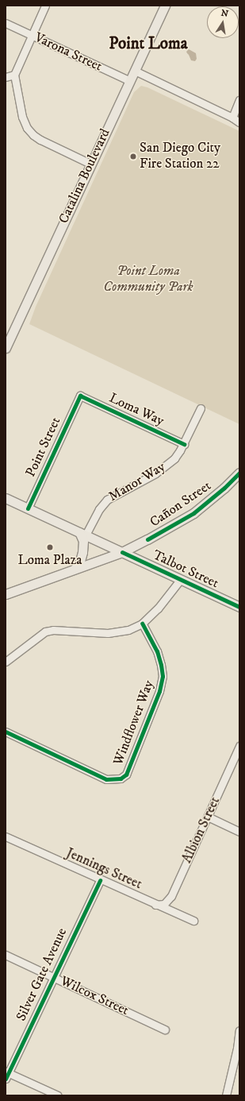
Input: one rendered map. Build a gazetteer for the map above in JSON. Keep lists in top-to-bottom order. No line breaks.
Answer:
{"streets":{"main road":["Catalina Boulevard","Cañon Street","Talbot Street"],"street":["Varona Street","Loma Way","Point Street","Manor Way","Windflower Way","Albion Street","Jennings Street","Silver Gate Avenue","Wilcox Street"]},"crossings":[["Varona Street","Catalina Boulevard"],["Loma Way","Point Street"],["Loma Way","Manor Way"],["Point Street","Talbot Street"],["Manor Way","Talbot Street"],["Cañon Street","Talbot Street"],["Albion Street","Jennings Street"],["Jennings Street","Silver Gate Avenue"],["Silver Gate Avenue","Wilcox Street"]],"districts":["Point Loma"],"parks":["Point Loma Community Park"],"places":["San Diego City Fire Station 22","Loma Plaza"],"north":"top"}
